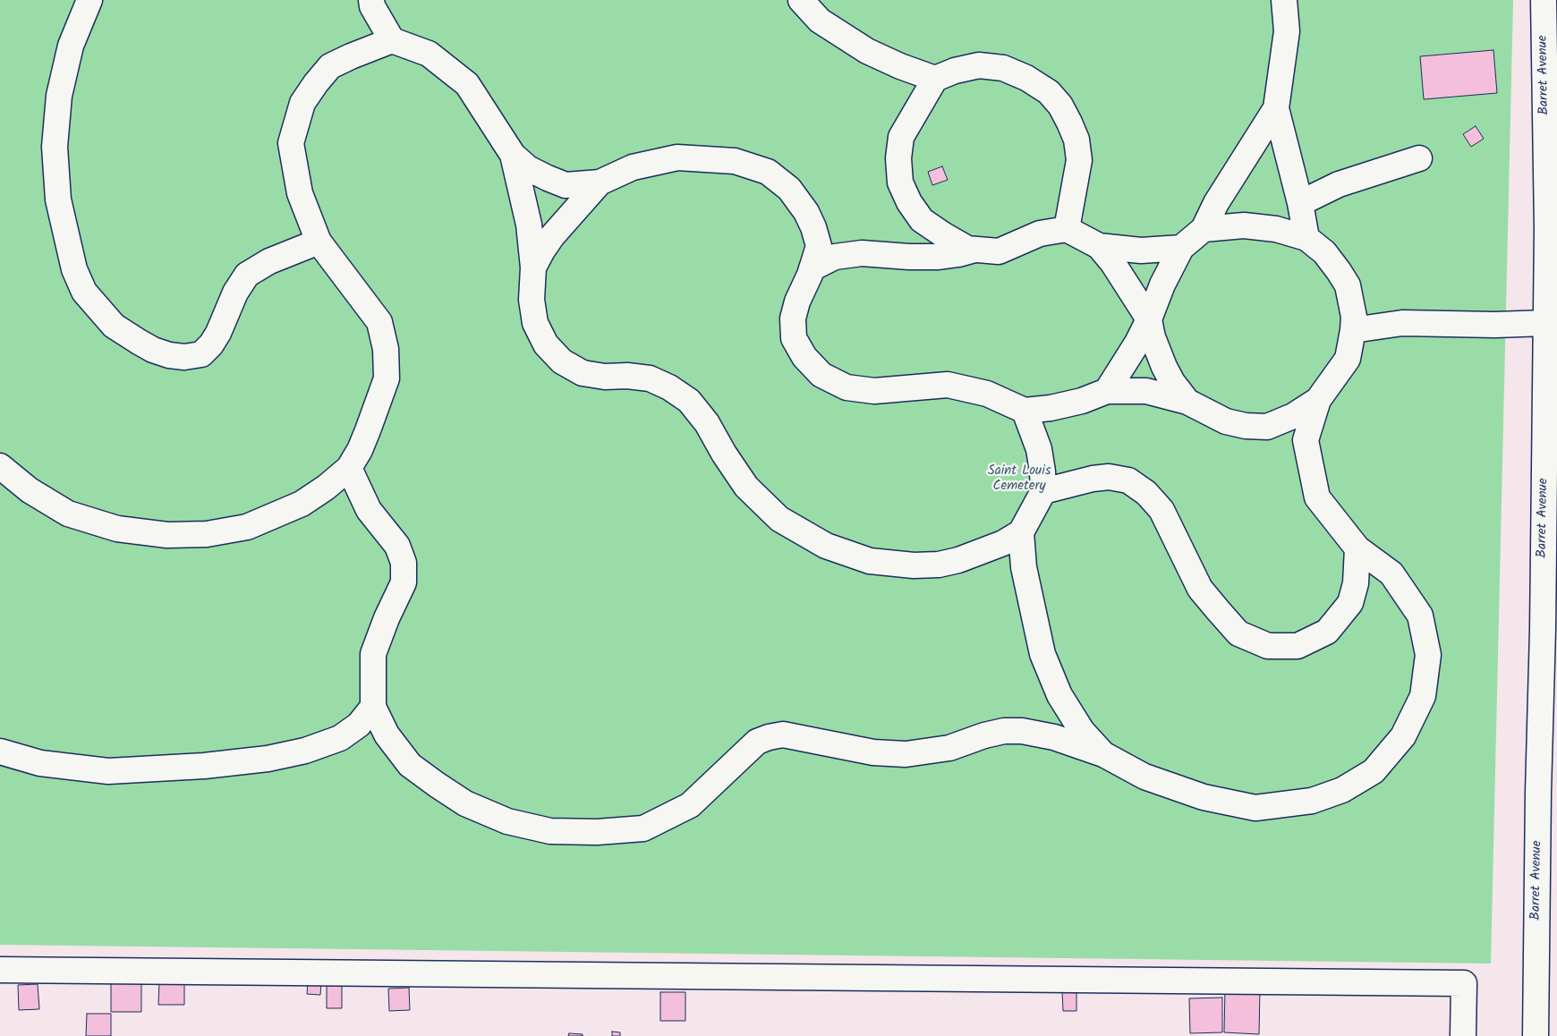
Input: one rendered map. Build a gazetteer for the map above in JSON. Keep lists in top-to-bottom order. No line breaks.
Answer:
{"streets":{"street":["Barret Avenue"]},"parks":["Saint Louis Cemetery"]}
